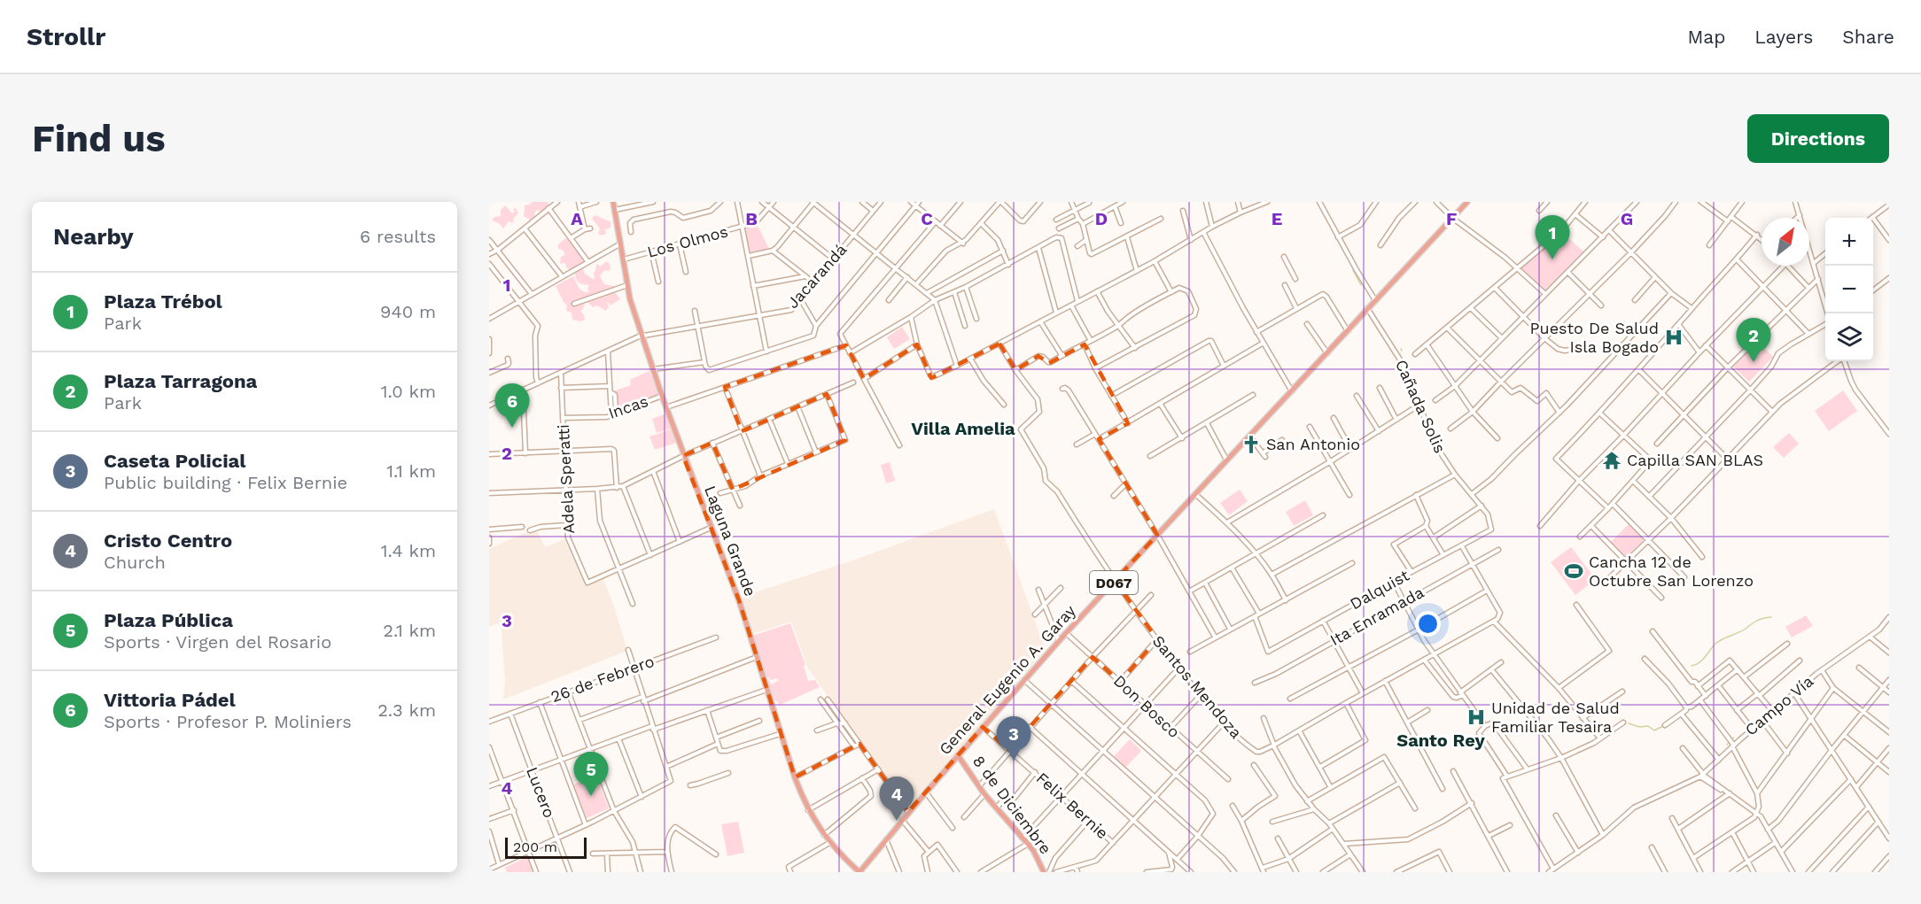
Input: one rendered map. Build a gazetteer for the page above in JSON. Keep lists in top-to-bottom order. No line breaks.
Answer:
{"streets":{"main road":["Laguna Grande","D067","General Eugenio A. Garay","8 de Diciembre"],"street":["Los Olmos","Jacarandá","Cañada Solis","Incas","Adela Speratti","Dalquist","Ita Enramada","26 de Febrero","Santos Mendoza","Campo Vía","Don Bosco","Lucero","Felix Bernie"]},"crossings":[["Los Olmos","Laguna Grande"],["Jacarandá","Adela Speratti"],["Jacarandá","Laguna Grande"],["Cañada Solis","Dalquist"],["Cañada Solis","General Eugenio A. Garay"],["Incas","Adela Speratti"],["Incas","Laguna Grande"],["Laguna Grande","General Eugenio A. Garay"],["D067","General Eugenio A. Garay"],["26 de Febrero","Lucero"],["General Eugenio A. Garay","Santos Mendoza"],["General Eugenio A. Garay","Don Bosco"],["General Eugenio A. Garay","8 de Diciembre"],["General Eugenio A. Garay","Felix Bernie"]],"districts":["Villa Amelia","Santo Rey"],"places":{"hospital":["Puesto De Salud Isla Bogado","Unidad de Salud Familiar Tesaira"],"church":["San Antonio"],"temple":["Capilla SAN BLAS"],"sports":["Cancha 12 de Octubre San Lorenzo"]},"scale_bar":"200 m","north":"top right","page":{"header":"Strollr","nav":["Map","Layers","Share"],"buttons":"Directions","title":"Find us","heading":["Nearby","6 results"],"pins":["1","2","6","3","5","4"],"map_buttons":["+","−"],"list":[{"mark":"1","name":"Plaza Trébol","note":"Park","value":"940 m"},{"mark":"2","name":"Plaza Tarragona","note":"Park","value":"1.0 km"},{"mark":"3","name":"Caseta Policial","note":"Public building · Felix Bernie","value":"1.1 km"},{"mark":"4","name":"Cristo Centro","note":"Church","value":"1.4 km"},{"mark":"5","name":"Plaza Pública","note":"Sports · Virgen del Rosario","value":"2.1 km"},{"mark":"6","name":"Vittoria Pádel","note":"Sports · Profesor P. Moliniers","value":"2.3 km"}],"scale":"200 m"},"grid":{"columns":["A","B","C","D","E","F","G"],"rows":["1","2","3","4"]}}
